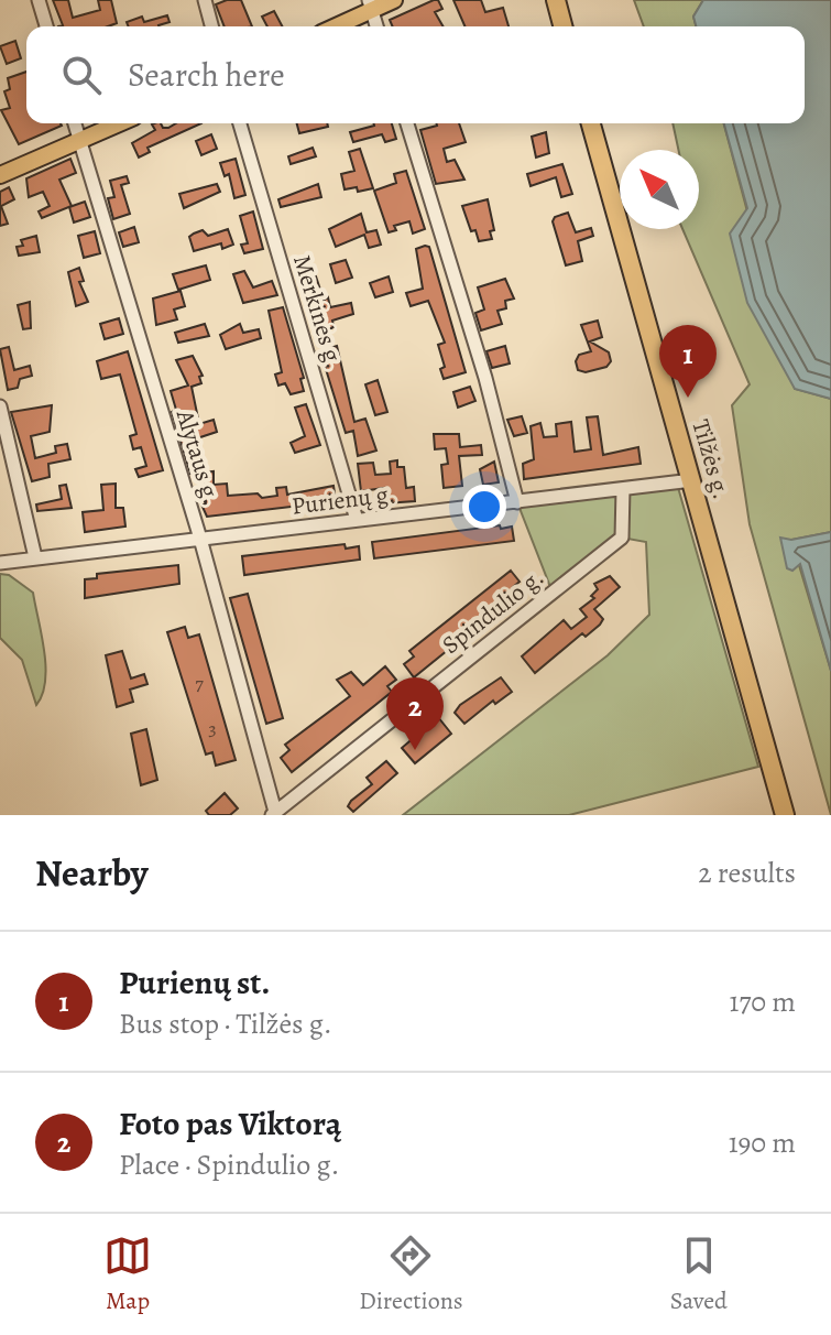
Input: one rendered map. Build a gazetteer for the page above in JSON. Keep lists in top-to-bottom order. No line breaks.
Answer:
{"streets":{"highway":["Tilžės g."],"street":["Merkinės g.","Alytaus g.","Purienų g.","Spindulio g."]},"crossings":[["Merkinės g.","Purienų g."],["Alytaus g.","Purienų g."],["Alytaus g.","Spindulio g."],["Tilžės g.","Purienų g."],["Purienų g.","Spindulio g."]],"house_numbers":["7","3"],"north":"top left","page":{"search":"Search here","pins":["1","2"],"heading":["Nearby","2 results"],"list":[{"mark":"1","name":"Purienų st.","note":"Bus stop · Tilžės g.","value":"170 m"},{"mark":"2","name":"Foto pas Viktorą","note":"Place · Spindulio g.","value":"190 m"}],"nav":["Map","Directions","Saved"]}}
